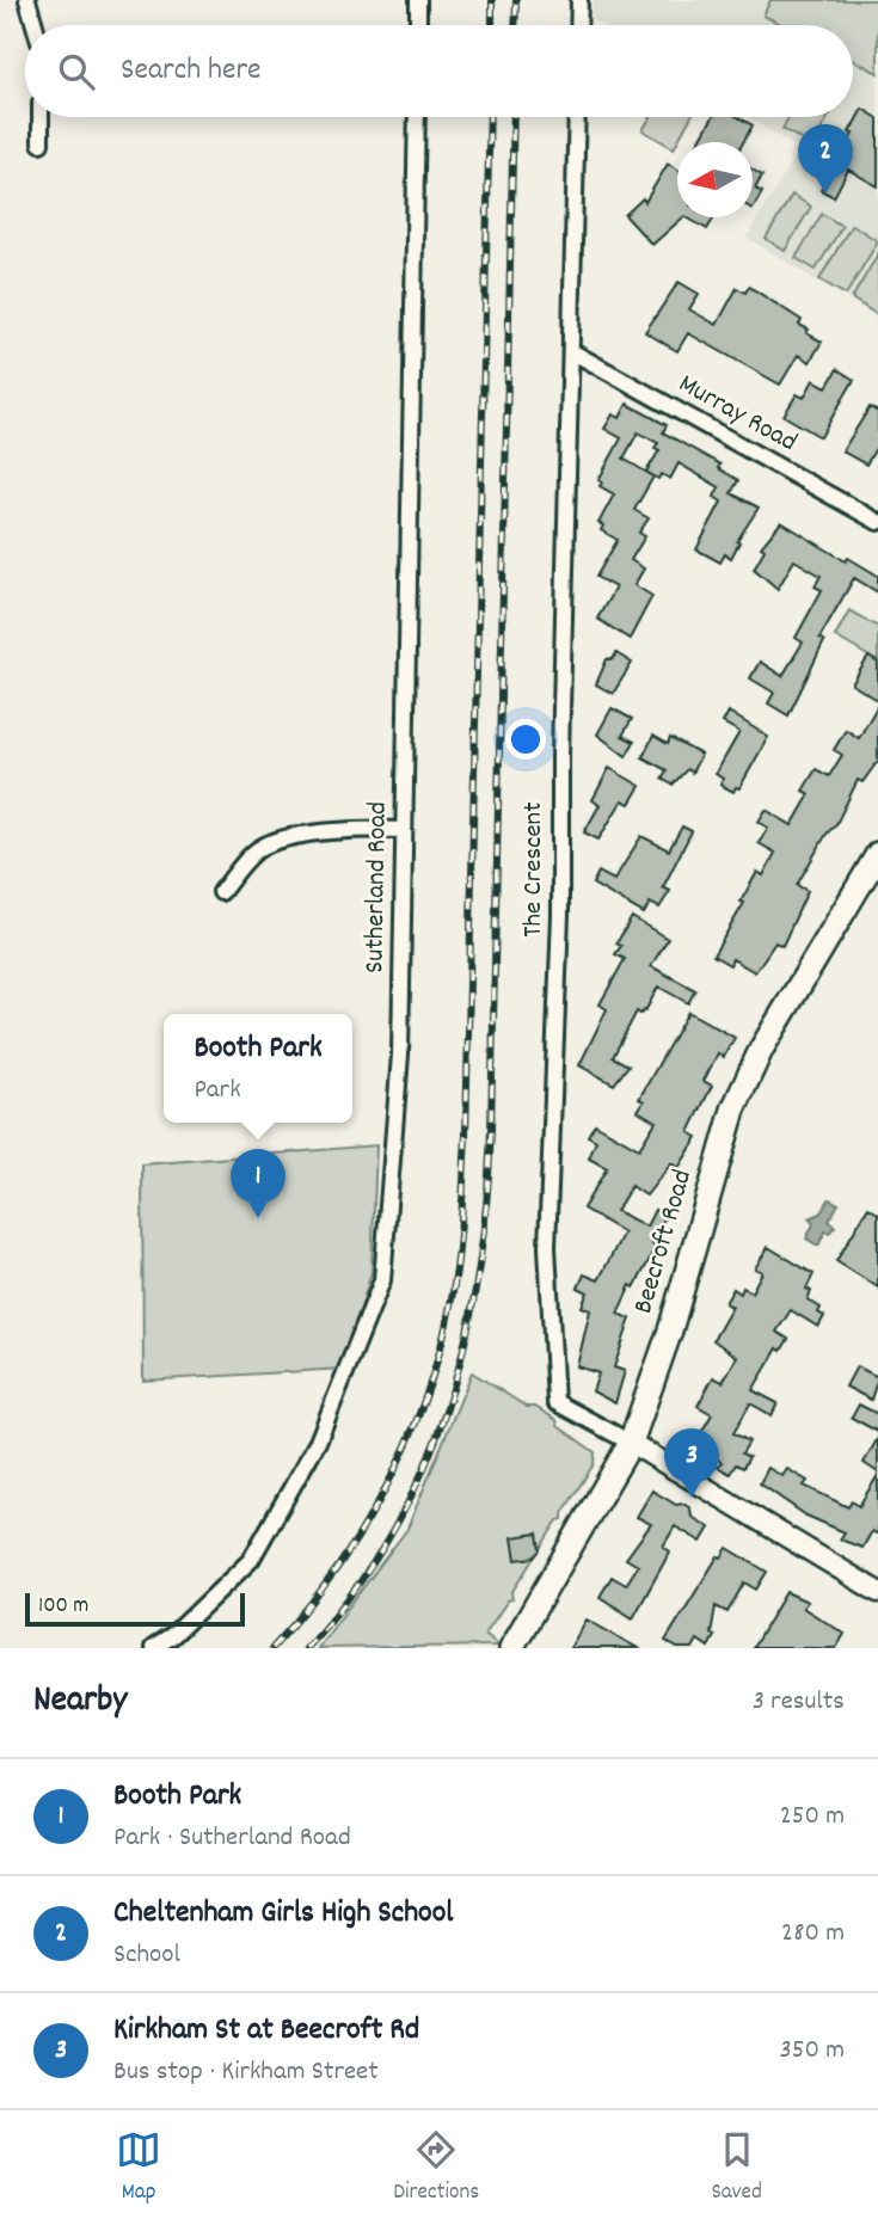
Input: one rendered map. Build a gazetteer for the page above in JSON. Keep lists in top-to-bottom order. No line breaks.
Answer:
{"streets":{"main road":["Beecroft Road"],"street":["Murray Road","The Crescent","Sutherland Road"]},"crossings":[["Murray Road","The Crescent"],["The Crescent","Beecroft Road"]],"scale_bar":"100 m","north":"left","page":{"search":"Search here","pins":["2","1","3"],"popup":["Booth Park","Park"],"scale":"100 m","heading":["Nearby","3 results"],"list":[{"mark":"1","name":"Booth Park","note":"Park · Sutherland Road","value":"250 m"},{"mark":"2","name":"Cheltenham Girls High School","note":"School","value":"280 m"},{"mark":"3","name":"Kirkham St at Beecroft Rd","note":"Bus stop · Kirkham Street","value":"350 m"}],"nav":["Map","Directions","Saved"]}}
